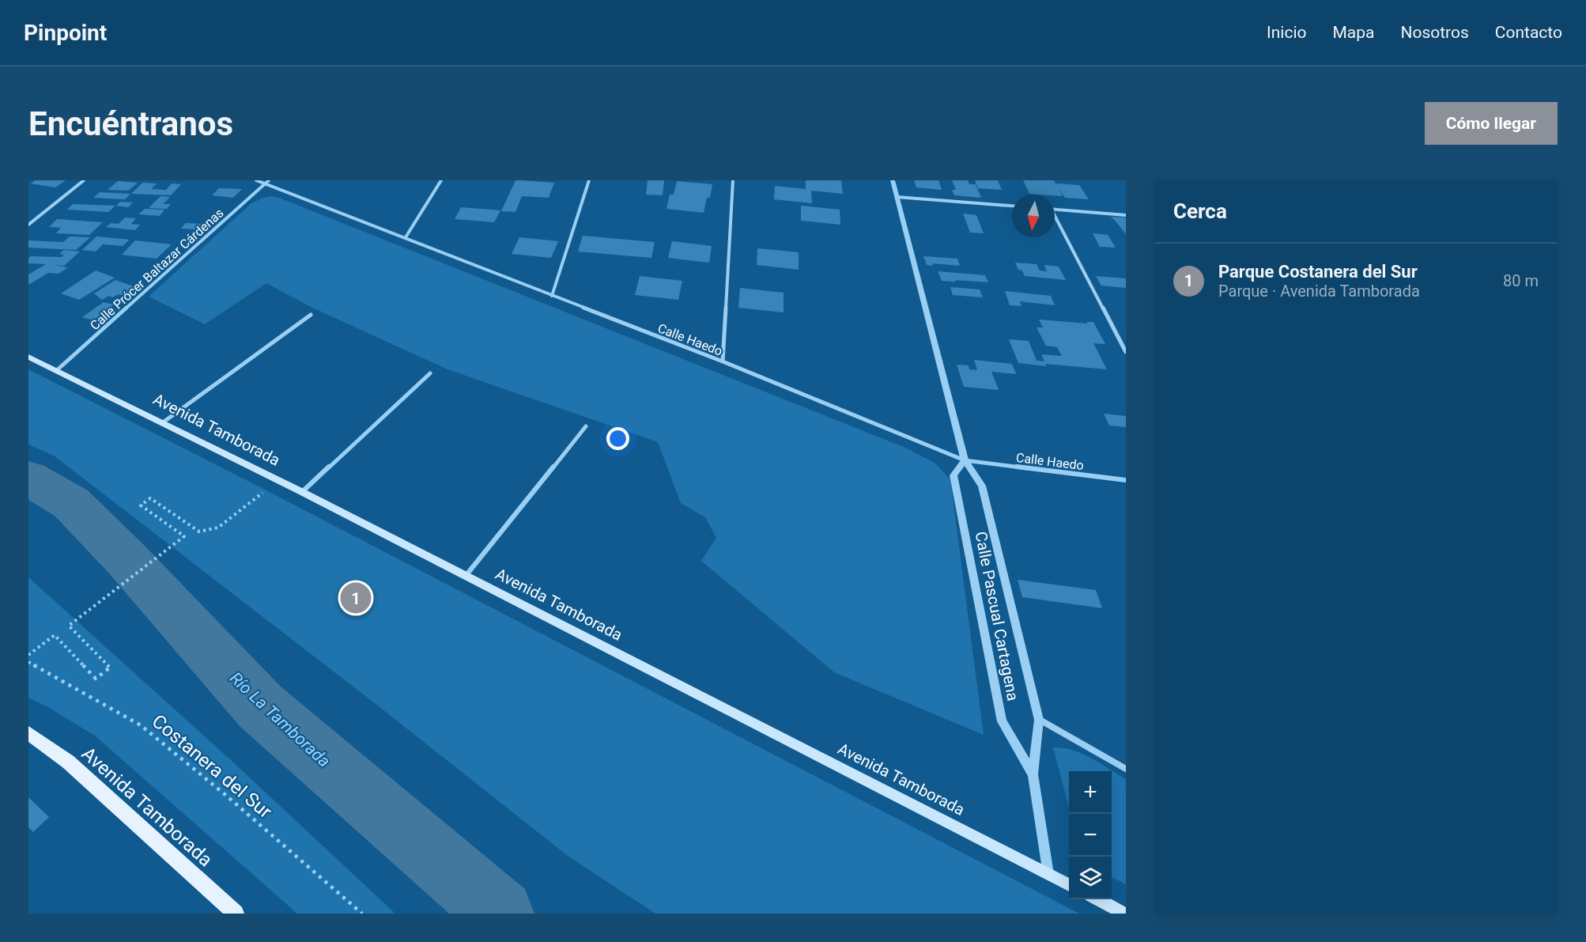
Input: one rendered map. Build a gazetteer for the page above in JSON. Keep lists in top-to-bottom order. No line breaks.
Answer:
{"streets":{"main road":["Avenida Tamborada"],"street":["Calle Prócer Baltazar Cárdenas","Calle Haedo","Calle Pascual Cartagena"],"path":["Costanera del Sur"]},"crossings":[["Calle Prócer Baltazar Cárdenas","Calle Haedo"],["Calle Prócer Baltazar Cárdenas","Avenida Tamborada"],["Calle Haedo","Calle Pascual Cartagena"],["Avenida Tamborada","Calle Pascual Cartagena"]],"water":["Río La Tamborada"],"north":"bottom","page":{"header":"Pinpoint","nav":["Inicio","Mapa","Nosotros","Contacto"],"buttons":"Cómo llegar","title":"Encuéntranos","heading":"Cerca","list":[{"mark":"1","name":"Parque Costanera del Sur","note":"Parque · Avenida Tamborada","value":"80 m"}],"pins":"1","map_buttons":["+","−"]}}
